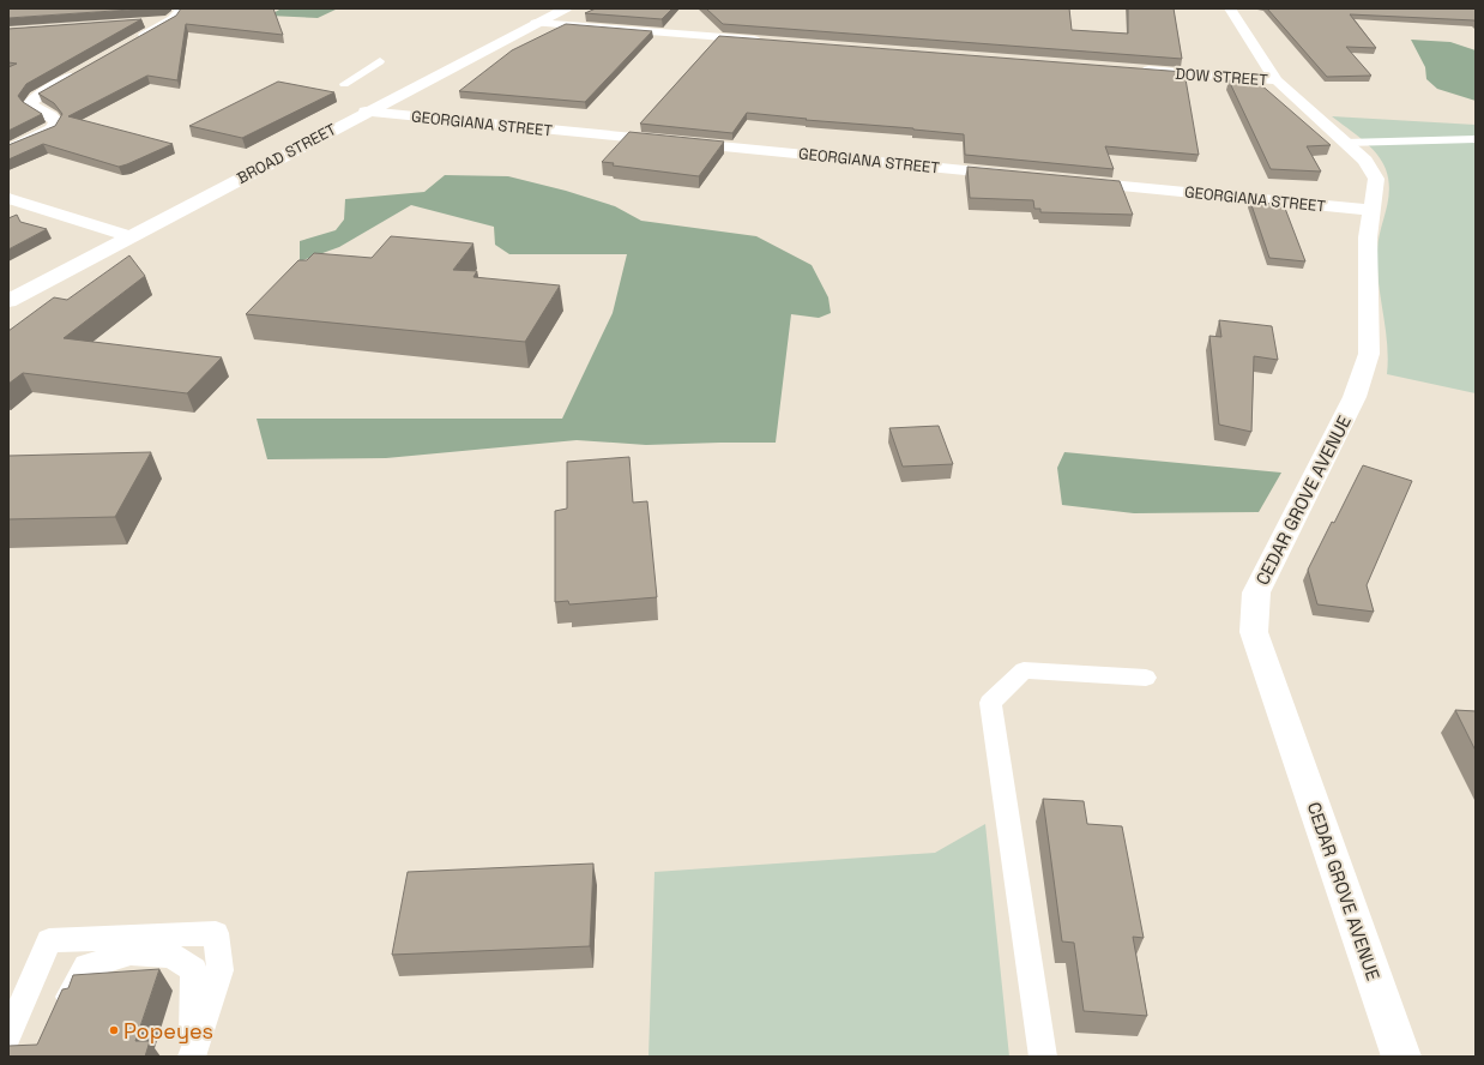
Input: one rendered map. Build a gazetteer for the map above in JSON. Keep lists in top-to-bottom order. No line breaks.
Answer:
{"streets":{"street":["DOW STREET","GEORGIANA STREET","BROAD STREET","CEDAR GROVE AVENUE"]},"crossings":[["DOW STREET","CEDAR GROVE AVENUE"],["GEORGIANA STREET","BROAD STREET"],["GEORGIANA STREET","CEDAR GROVE AVENUE"]],"places":["Popeyes"]}
